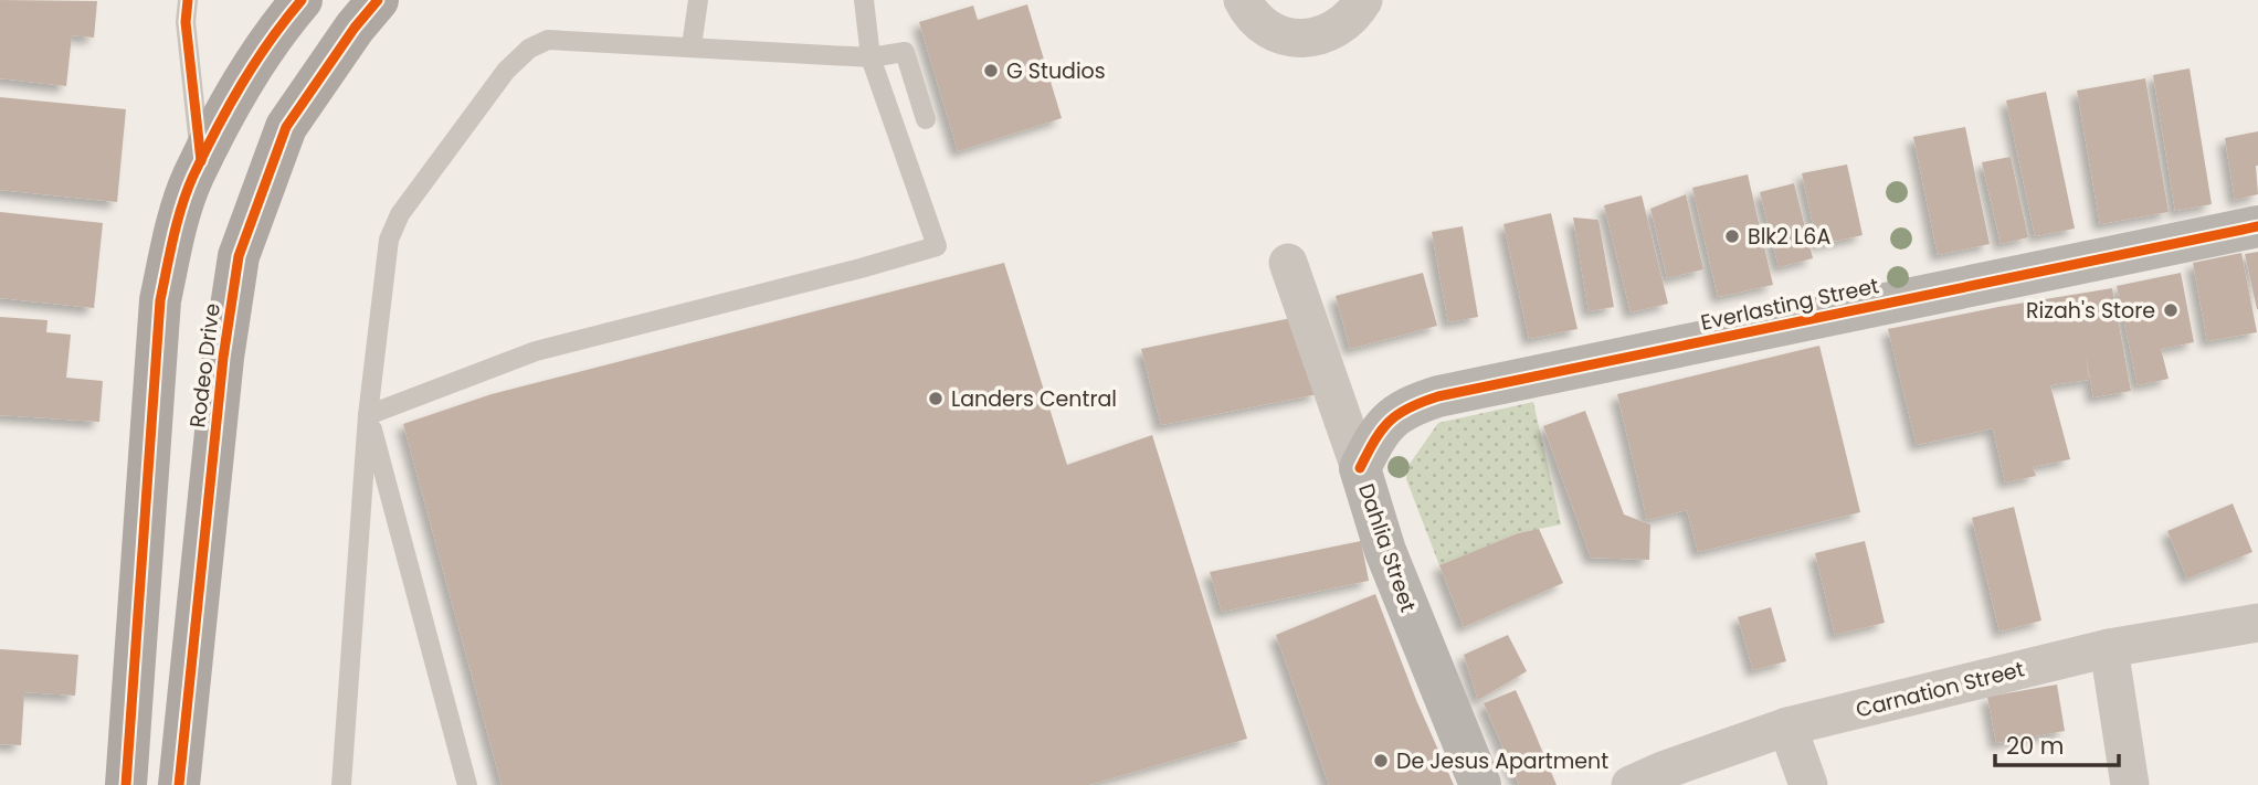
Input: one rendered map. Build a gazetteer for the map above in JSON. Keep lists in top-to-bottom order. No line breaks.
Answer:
{"streets":{"main road":["Rodeo Drive"],"street":["Everlasting Street","Dahlia Street","Carnation Street"]},"crossings":[["Everlasting Street","Dahlia Street"]],"places":["G Studios","Blk2 L6A","Rizah's Store","Landers Central","De Jesus Apartment"],"scale_bar":"20 m"}
